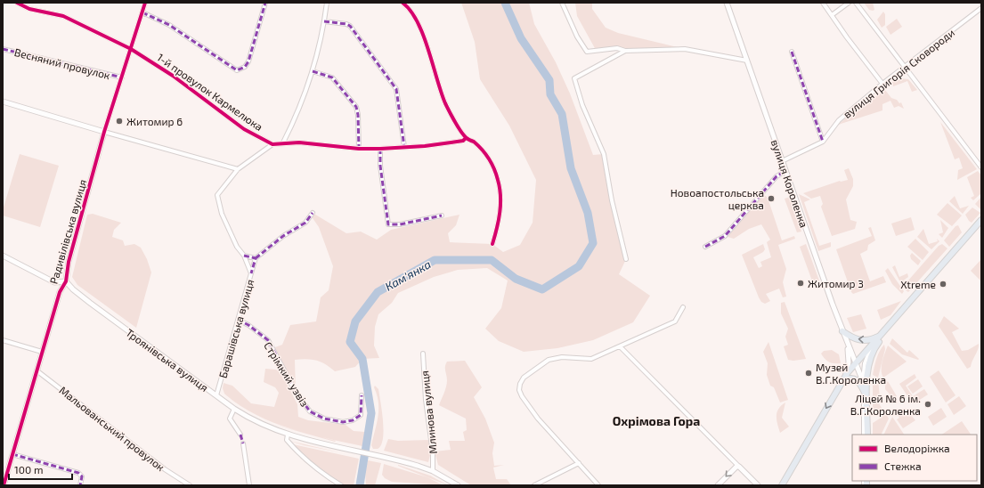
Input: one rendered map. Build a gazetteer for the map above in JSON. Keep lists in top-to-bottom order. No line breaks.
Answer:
{"streets":{"street":["Весняний провулок","вулиця Григорія Сковороди","1-й провулок Кармелюка","вулиця Короленка","Радивілівська вулиця","Барашівська вулиця","Троянівська вулиця","Стрімкий узвіз","Млинова вулиця","Мальованський провулок"]},"crossings":[["Весняний провулок","Радивілівська вулиця"],["вулиця Григорія Сковороди","вулиця Короленка"],["1-й провулок Кармелюка","Радивілівська вулиця"],["1-й провулок Кармелюка","Барашівська вулиця"],["Радивілівська вулиця","Троянівська вулиця"],["Радивілівська вулиця","Мальованський провулок"],["Барашівська вулиця","Троянівська вулиця"],["Барашівська вулиця","Стрімкий узвіз"],["Троянівська вулиця","Млинова вулиця"]],"districts":["Охрімова Гора"],"water":["Кам'янка"],"places":["Житомир 6","Новоапостольська церква","Житомир 3","Xtreme","Музей В.Г.Короленка","Ліцей № 6 ім. В.Г.Короленка"],"legend":["Велодоріжка","Стежка"],"scale_bar":"100 m"}
